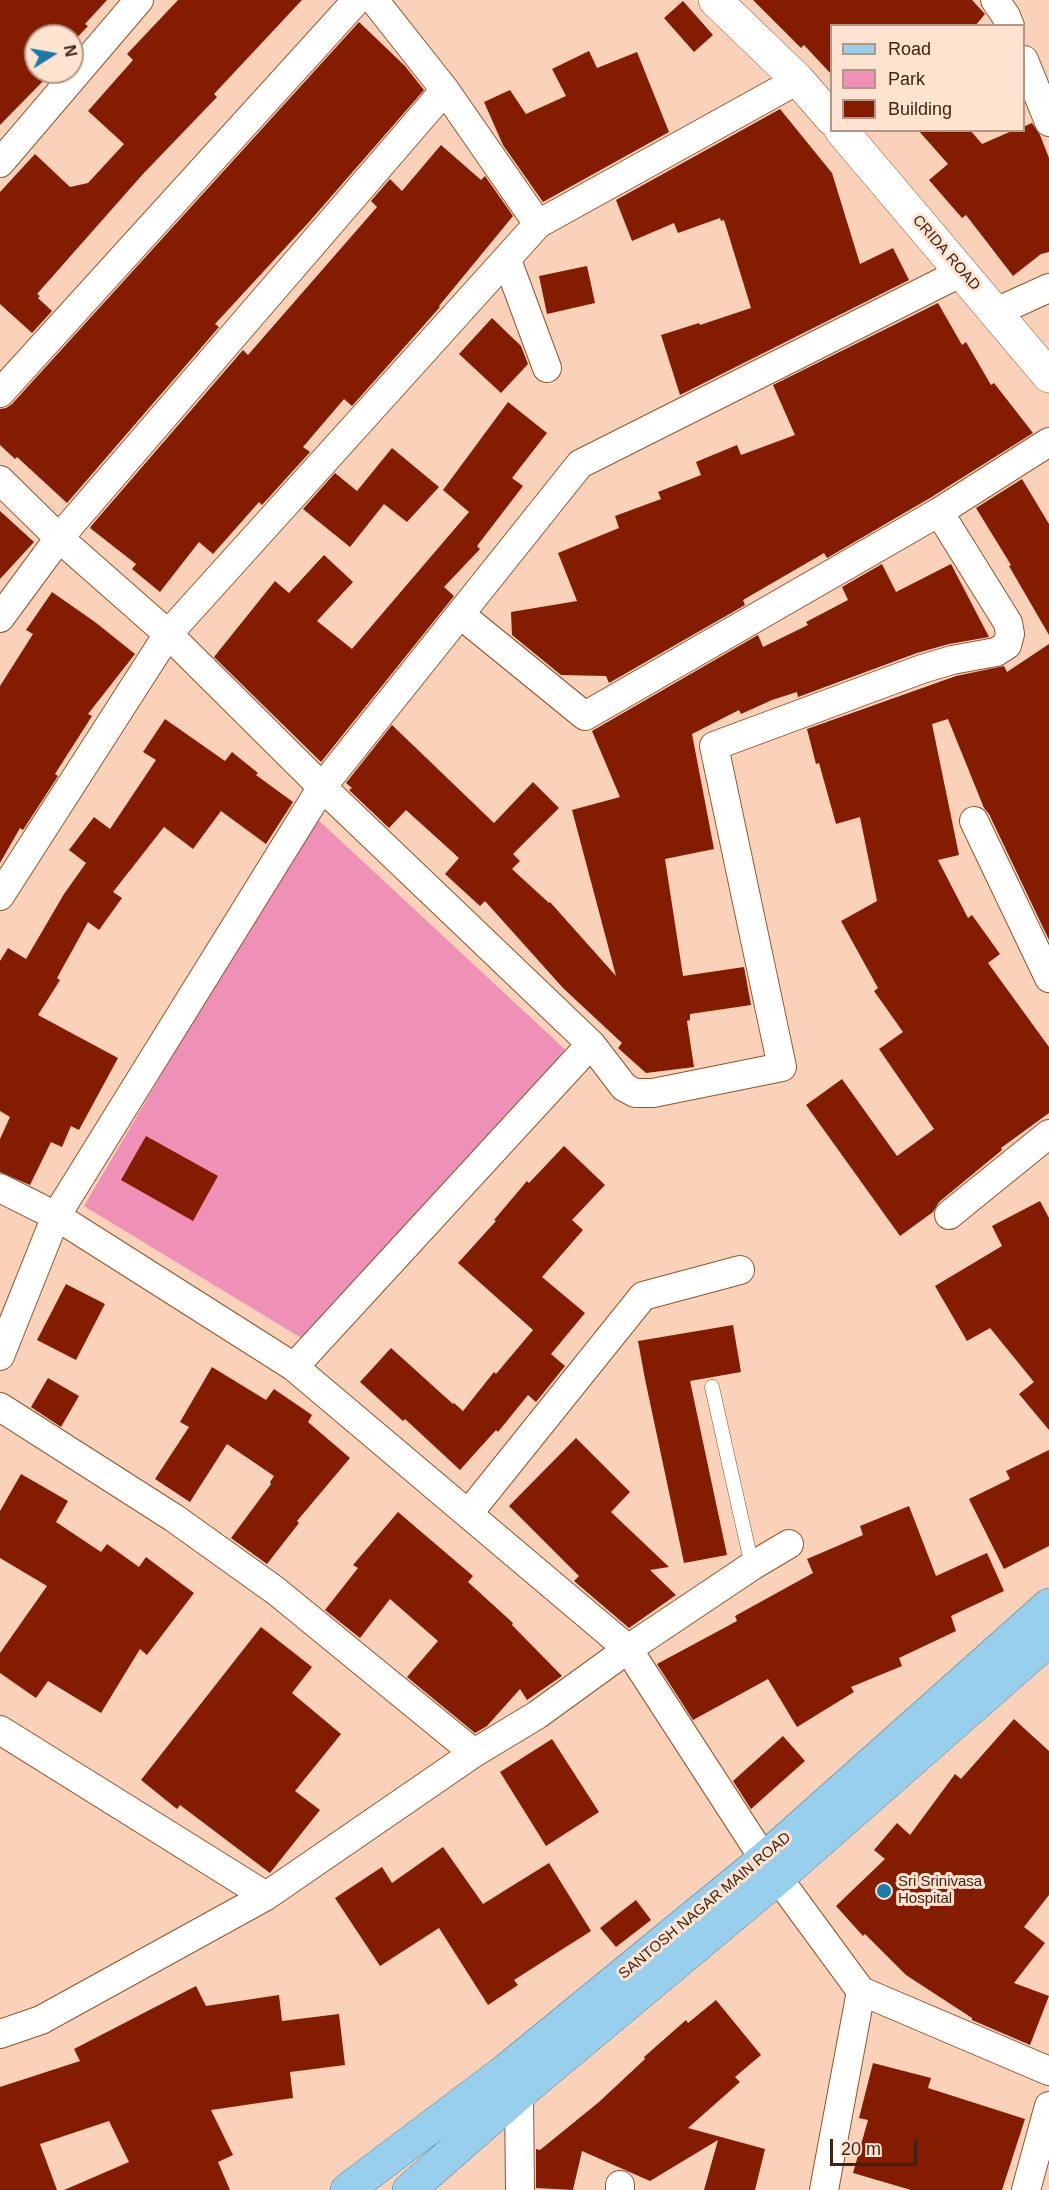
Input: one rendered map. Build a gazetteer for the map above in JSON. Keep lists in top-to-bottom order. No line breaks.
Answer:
{"streets":{"main road":["CRIDA ROAD","SANTOSH NAGAR MAIN ROAD"]},"places":["Sri Srinivasa Hospital"],"legend":["Road","Park","Building"],"scale_bar":"20 m","north":"right"}
